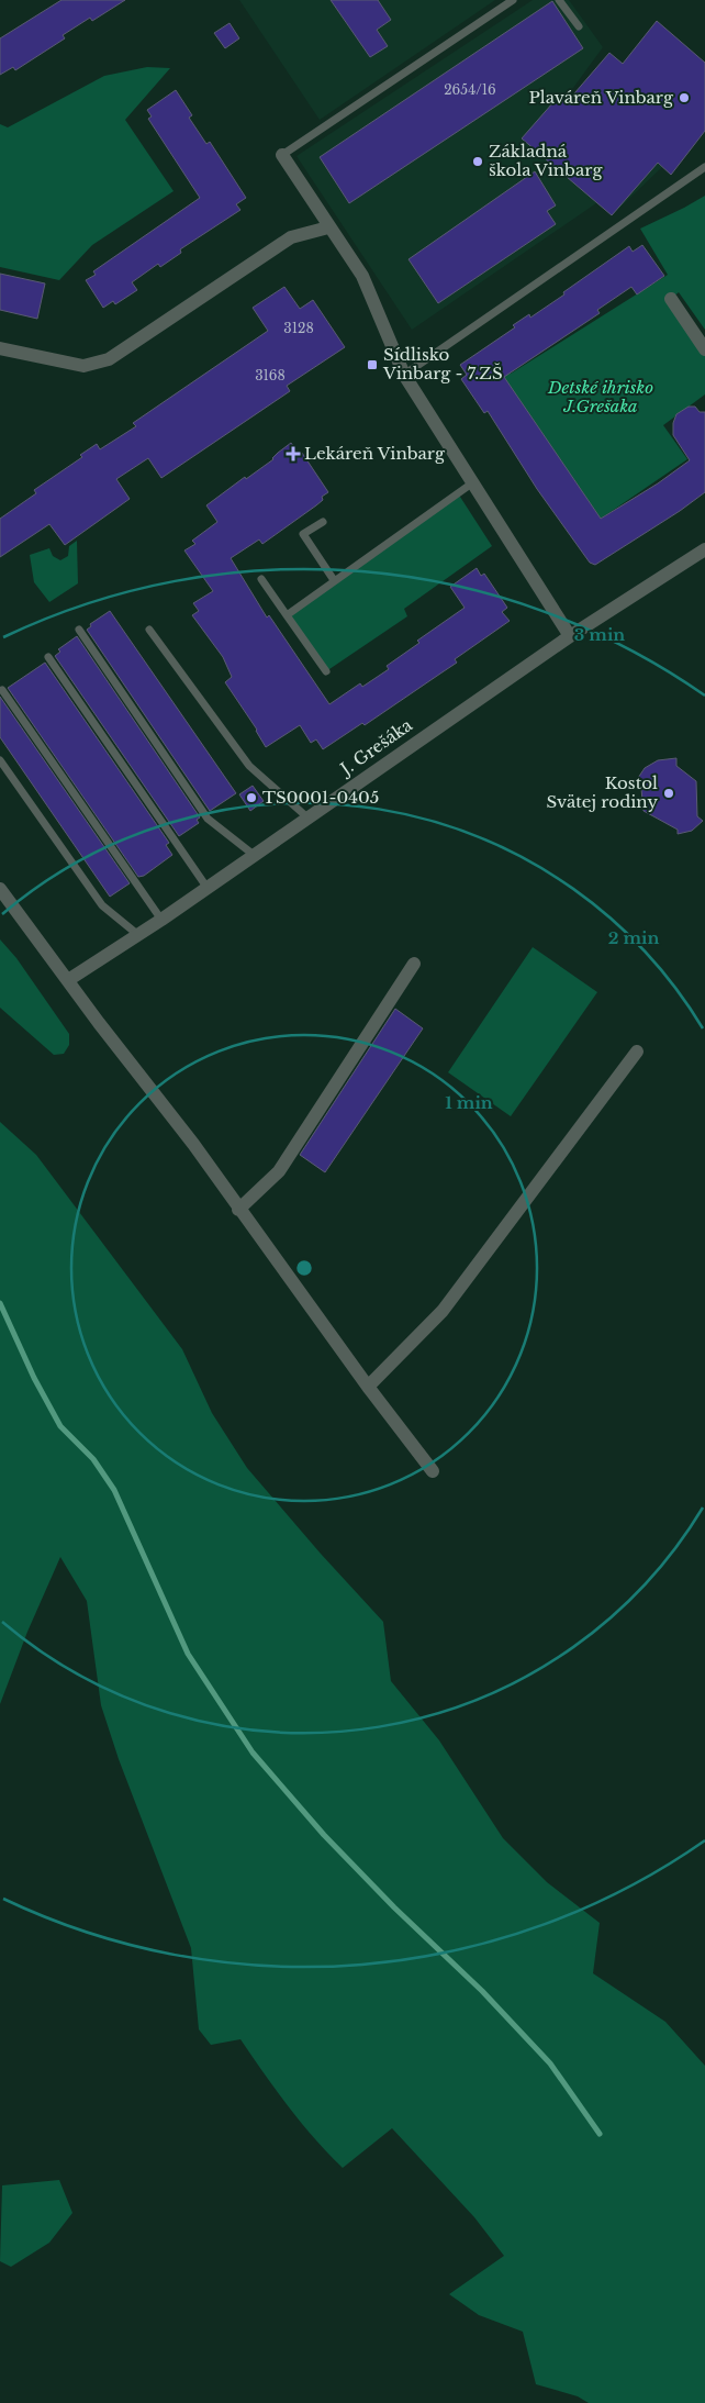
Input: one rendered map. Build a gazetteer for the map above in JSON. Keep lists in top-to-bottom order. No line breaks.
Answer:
{"streets":{"street":["J. Grešáka"]},"parks":["Detské ihrisko J.Grešaka"],"places":{"other":["Plaváreň Vinbarg","Základná škola Vinbarg","Kostol Svätej rodiny","TS0001-0405"],"transit":["Sídlisko Vinbarg - 7.ZŠ"],"health":["Lekáreň Vinbarg"]},"house_numbers":["2654/16","3128","3168"],"rings":["3 min","2 min","1 min"]}
